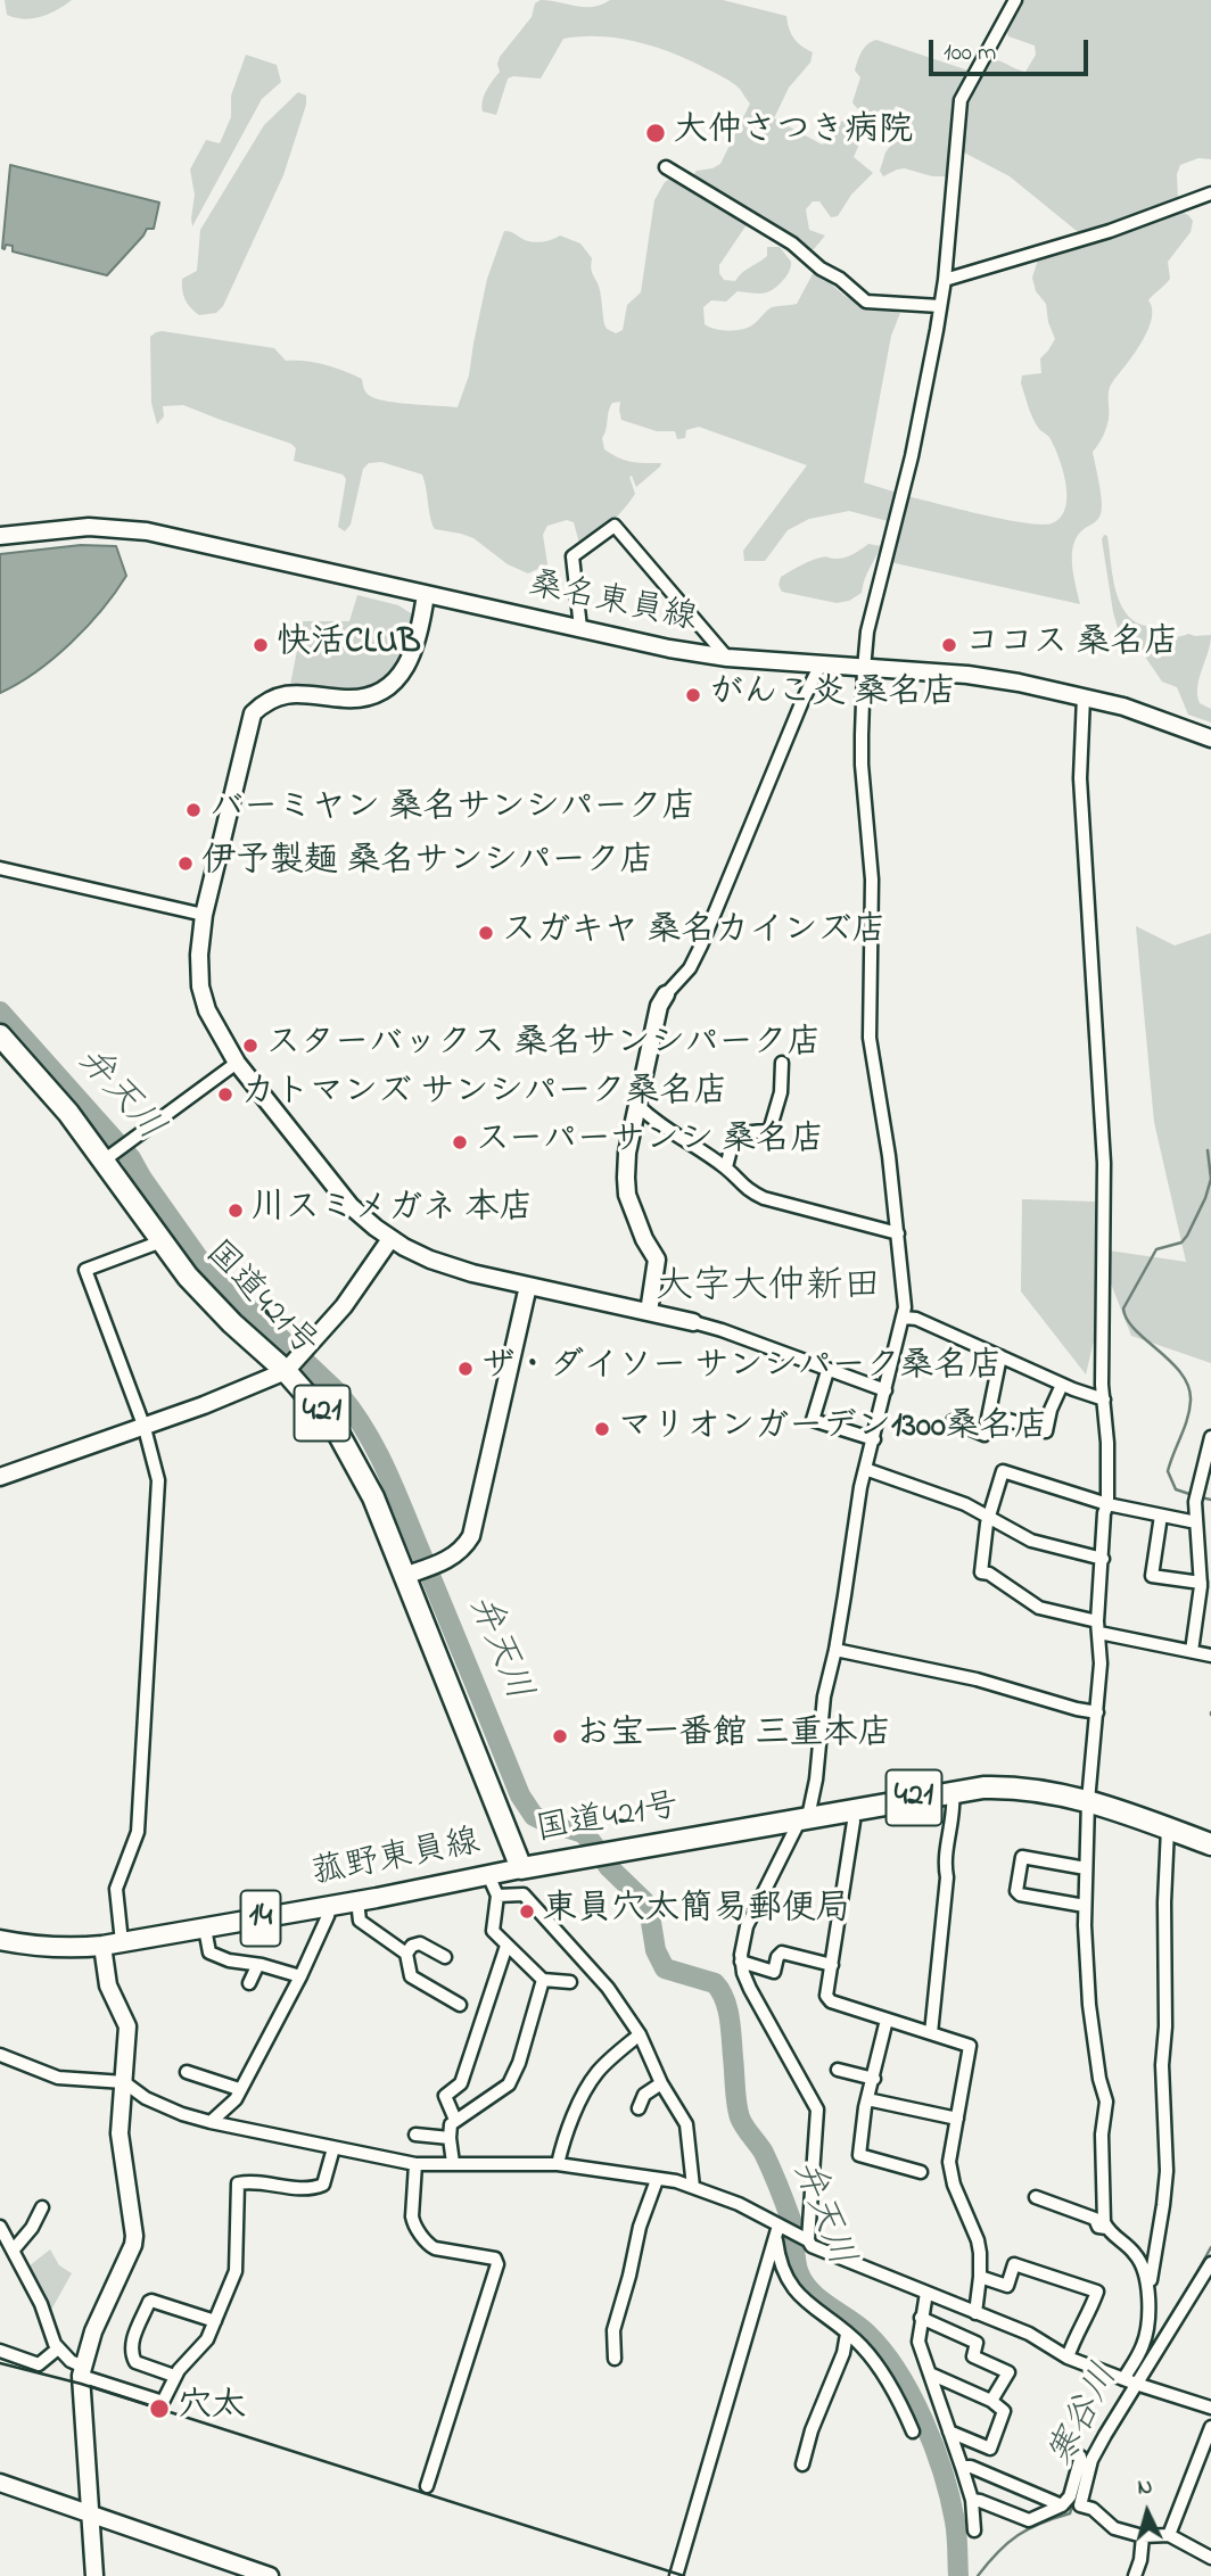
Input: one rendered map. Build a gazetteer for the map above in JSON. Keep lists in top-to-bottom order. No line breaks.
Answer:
{"streets":{"highway":["国道421号","421"],"main road":["菰野東員線","14"],"street":["桑名東員線"]},"crossings":[["国道421号","菰野東員線"]],"districts":["大字大仲新田"],"water":["弁天川","寒谷川"],"places":["大仲さつき病院","快活CLUB","ココス 桑名店","がんこ炎 桑名店","バーミヤン 桑名サンシパーク店","伊予製麺 桑名サンシパーク店","スガキヤ 桑名カインズ店","スターバックス 桑名サンシパーク店","カトマンズ サンシパーク桑名店","スーパーサンシ 桑名店","川スミメガネ 本店","ザ・ダイソー サンシパーク桑名店","マリオンガーデン1300桑名店","お宝一番館 三重本店","東員穴太簡易郵便局","穴太"],"scale_bar":"100 m","north":"top"}
